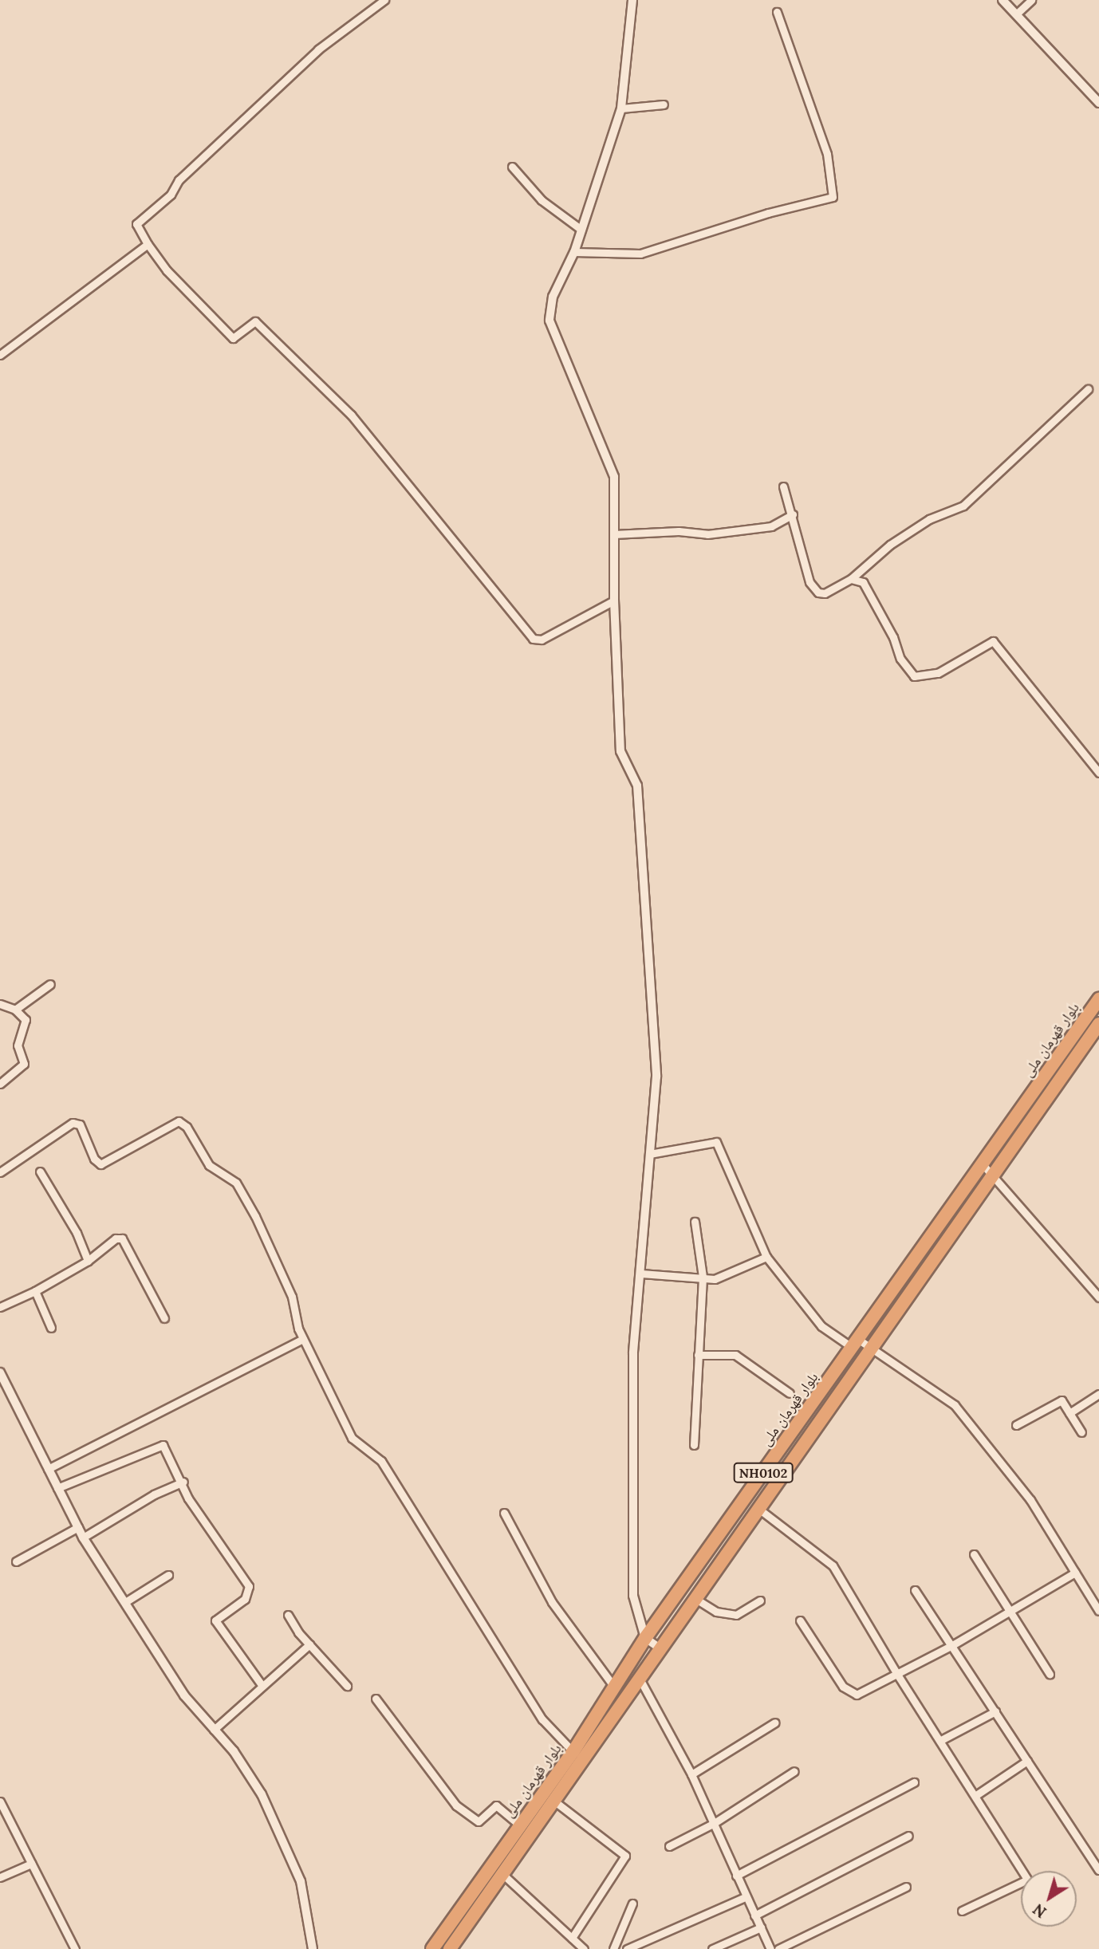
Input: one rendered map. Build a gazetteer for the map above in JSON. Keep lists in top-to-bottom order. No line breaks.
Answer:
{"streets":{"highway":["بلوار قهرمان ملی","NH0102"]},"north":"bottom left"}
